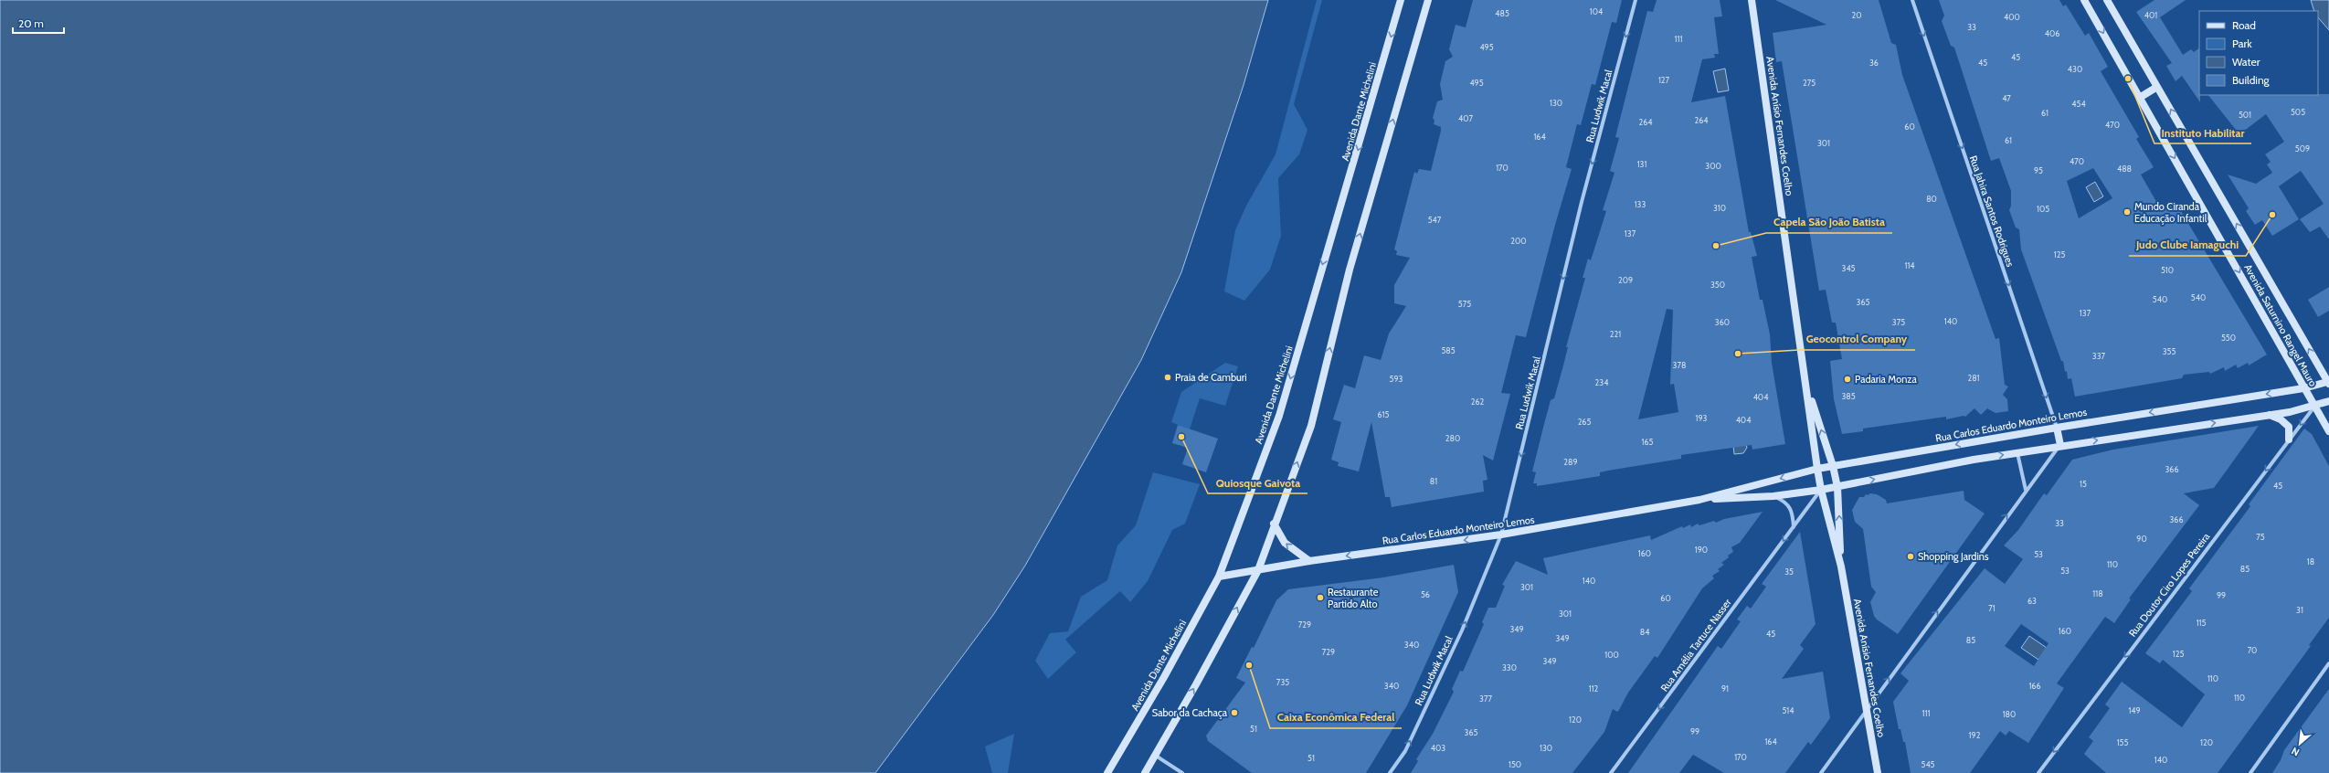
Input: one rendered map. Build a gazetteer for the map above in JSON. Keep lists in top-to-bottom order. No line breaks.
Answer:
{"streets":{"street":["Rua Ludwik Macal","Avenida Dante Michelini","Avenida Anísio Fernandes Coelho","Rua Jahira Santos Rodrigues","Avenida Saturnino Rangel Mauro","Rua Carlos Eduardo Monteiro Lemos","Rua Doutor Ciro Lopes Pereira","Rua Amélia Tartuce Nasser"]},"crossings":[["Rua Ludwik Macal","Rua Carlos Eduardo Monteiro Lemos"],["Avenida Dante Michelini","Rua Carlos Eduardo Monteiro Lemos"],["Avenida Anísio Fernandes Coelho","Rua Carlos Eduardo Monteiro Lemos"],["Avenida Anísio Fernandes Coelho","Rua Amélia Tartuce Nasser"],["Rua Jahira Santos Rodrigues","Rua Carlos Eduardo Monteiro Lemos"],["Avenida Saturnino Rangel Mauro","Rua Carlos Eduardo Monteiro Lemos"],["Avenida Saturnino Rangel Mauro","Rua Doutor Ciro Lopes Pereira"],["Rua Carlos Eduardo Monteiro Lemos","Rua Doutor Ciro Lopes Pereira"],["Rua Carlos Eduardo Monteiro Lemos","Rua Amélia Tartuce Nasser"]],"one_way":["Rua Jahira Santos Rodrigues","Rua Doutor Ciro Lopes Pereira","Rua Amélia Tartuce Nasser"],"places":["Instituto Habilitar","Mundo Ciranda Educação Infantil","Judo Clube Iamaguchi","Capela São João Batista","Geocontrol Company","Praia de Camburi","Padaria Monza","Quiosque Gaivota","Shopping Jardins","Restaurante Partido Alto","Caixa Econômica Federal","Sabor da Cachaça"],"house_numbers":["104","485","20","401","400","33","406","111","495","45","36","45","430","127","495","275","47","130","454","505","61","501","407","264","264","470","60","164","61","301","509","470","131","300","170","488","95","80","133","310","105","547","137","200","125","114","345","510","209","350","540","540","365","575","137","140","360","375","221","550","585","355","337","378","281","593","234","385","404","262","615","193","404","265","280","165","289","366","81","15","45","366","33","75","90","190","160","53","18","110","85","53","35","140","301","118","56","99","60","63","71","31","301","115","729","349","160","84","45","349","85","340","70","729","125","100","349","330","110","735","340","166","112","91","110","377","514","149","111","180","120","51","99","365","192","164","155","120","403","130","170","51","140","150","545"],"legend":["Road","Park","Water","Building"],"scale_bar":"20 m","north":"bottom left"}
